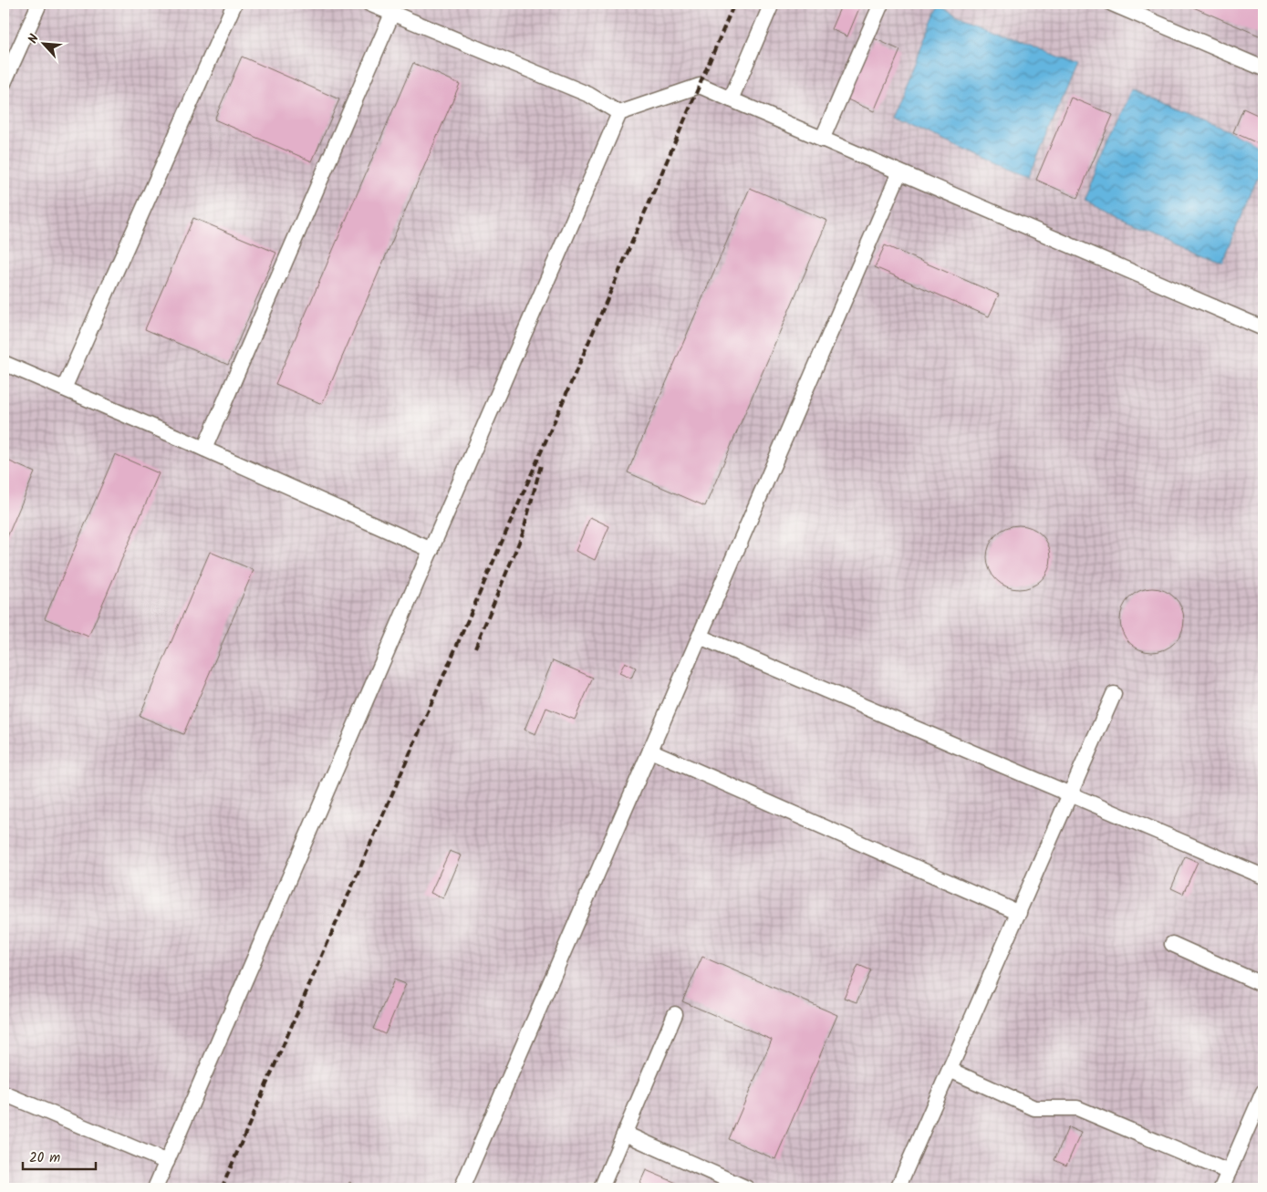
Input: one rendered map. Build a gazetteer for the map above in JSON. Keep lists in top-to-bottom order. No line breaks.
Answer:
{"scale_bar":"20 m","north":"top left"}
